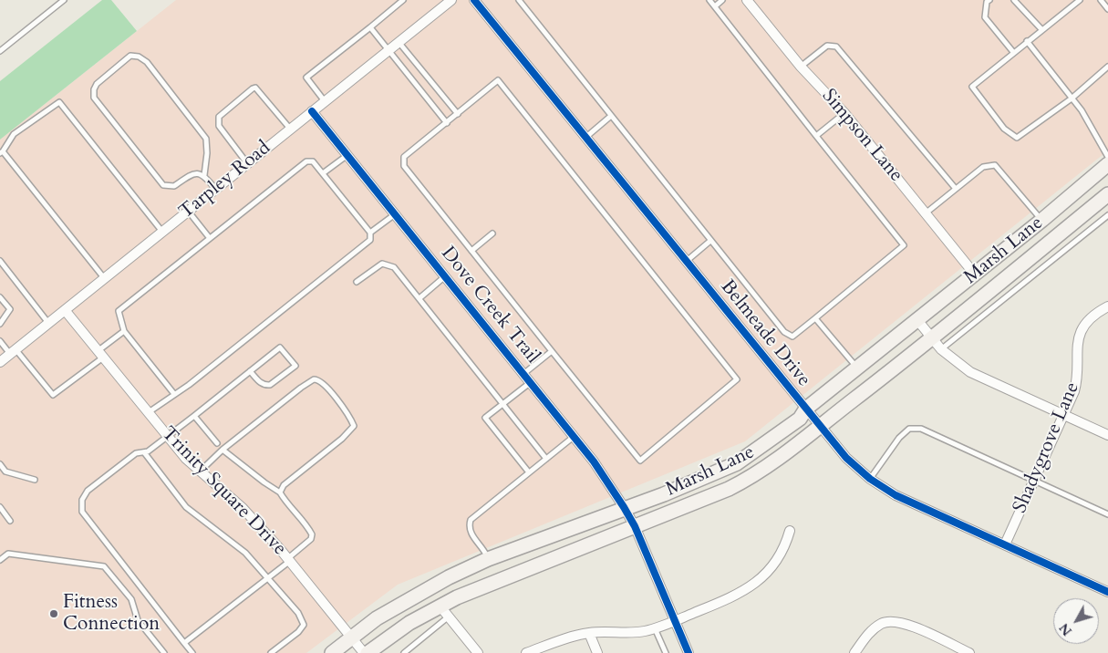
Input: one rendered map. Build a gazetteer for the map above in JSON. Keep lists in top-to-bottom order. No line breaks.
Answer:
{"streets":{"main road":["Marsh Lane"],"street":["Simpson Lane","Tarpley Road","Dove Creek Trail","Belmeade Drive","Shadygrove Lane","Trinity Square Drive"]},"crossings":[["Simpson Lane","Marsh Lane"],["Tarpley Road","Dove Creek Trail"],["Tarpley Road","Trinity Square Drive"],["Marsh Lane","Dove Creek Trail"],["Marsh Lane","Belmeade Drive"],["Marsh Lane","Trinity Square Drive"],["Belmeade Drive","Shadygrove Lane"]],"places":["Fitness Connection"],"north":"bottom left"}
